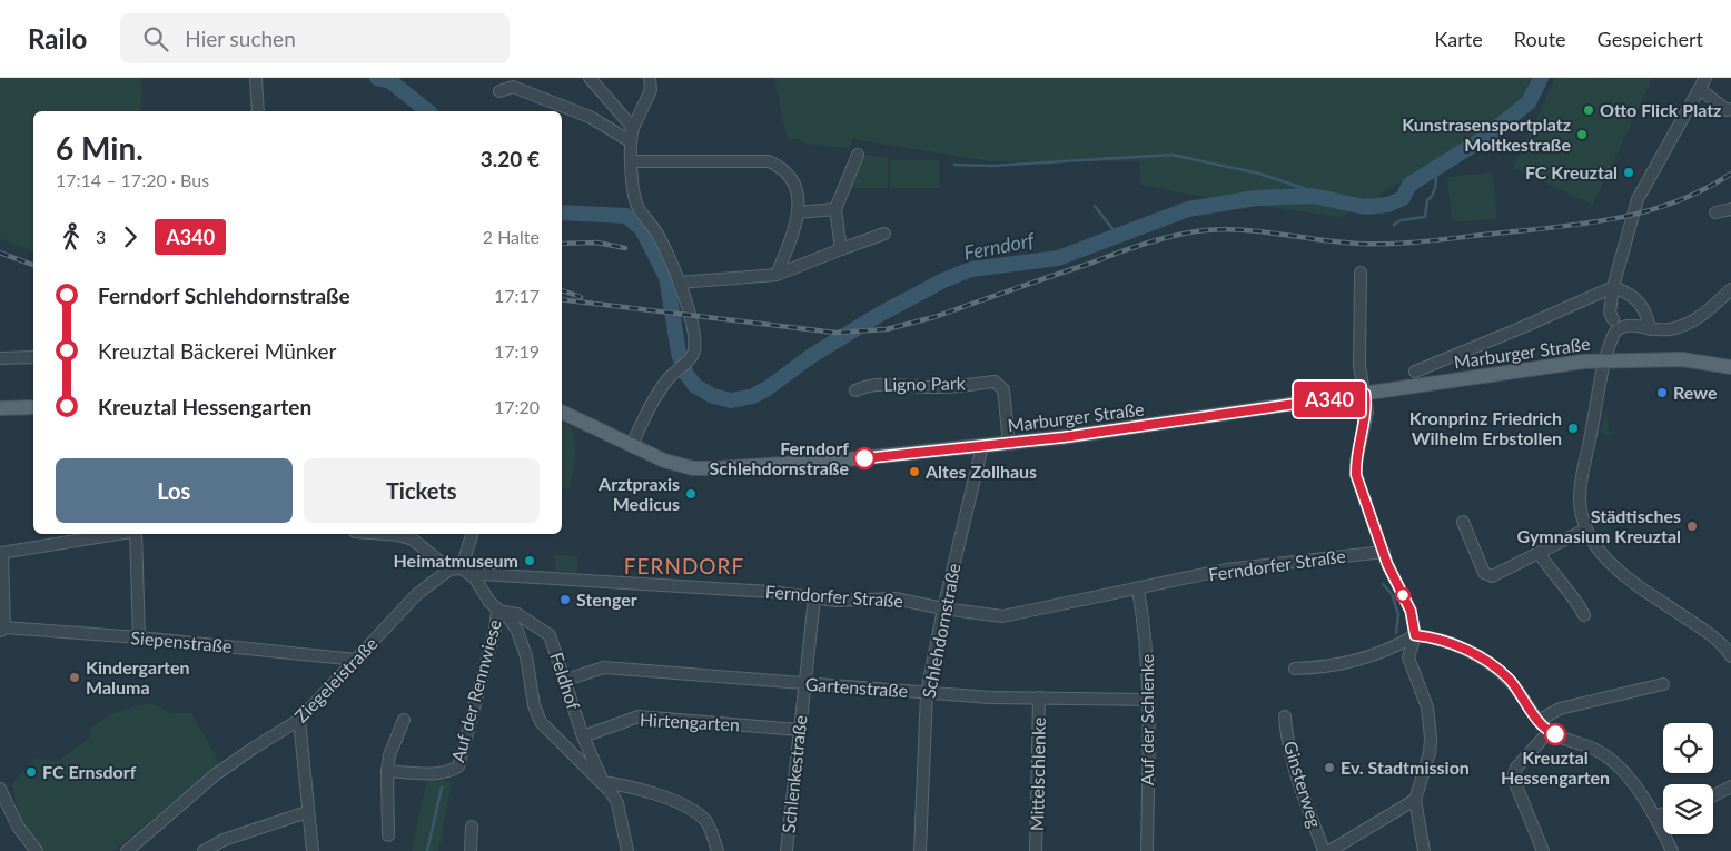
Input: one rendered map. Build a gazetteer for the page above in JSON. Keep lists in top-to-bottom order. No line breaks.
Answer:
{"streets":{"main road":["Marburger Straße"],"street":["Ligno Park","Ferndorfer Straße","Schlehdornstraße","Siepenstraße","Ziegeleistraße","Feldhof","Gartenstraße","Auf der Rennwiese","Auf der Schlenke","Hirtengarten","Schlenkestraße","Mittelschlenke","Ginsterweg"]},"crossings":[["Marburger Straße","Ligno Park"],["Marburger Straße","Schlehdornstraße"],["Ferndorfer Straße","Schlehdornstraße"],["Ferndorfer Straße","Ziegeleistraße"],["Ferndorfer Straße","Auf der Schlenke"],["Ferndorfer Straße","Schlenkestraße"],["Schlehdornstraße","Gartenstraße"],["Siepenstraße","Ziegeleistraße"],["Feldhof","Gartenstraße"],["Feldhof","Auf der Rennwiese"],["Feldhof","Hirtengarten"],["Gartenstraße","Auf der Schlenke"],["Gartenstraße","Schlenkestraße"],["Gartenstraße","Mittelschlenke"],["Hirtengarten","Schlenkestraße"]],"districts":["FERNDORF"],"water":["Ferndorf"],"places":["Otto Flick Platz","Kunstrasensportplatz Moltkestraße","FC Kreuztal","Rewe","Kronprinz Friedrich Wilhelm Erbstollen","Ferndorf Schlehdornstraße","Altes Zollhaus","Arztpraxis Medicus","Städtisches Gymnasium Kreuztal","Heimatmuseum","Stenger","Kindergarten Maluma","Kreuztal Hessengarten","Ev. Stadtmission","FC Ernsdorf"],"lines":["bus line A340"],"page":{"header":"Railo","search":"Hier suchen","nav":["Karte","Route","Gespeichert"],"on_map":"A340","heading":["6 Min.","17:14 – 17:20 · Bus","3.20 €"],"legs":["3","A340","2 Halte"],"list":[{"name":"Ferndorf Schlehdornstraße","value":"17:17"},{"name":"Kreuztal Bäckerei Münker","value":"17:19"},{"name":"Kreuztal Hessengarten","value":"17:20"}],"buttons":["Los","Tickets"]}}
